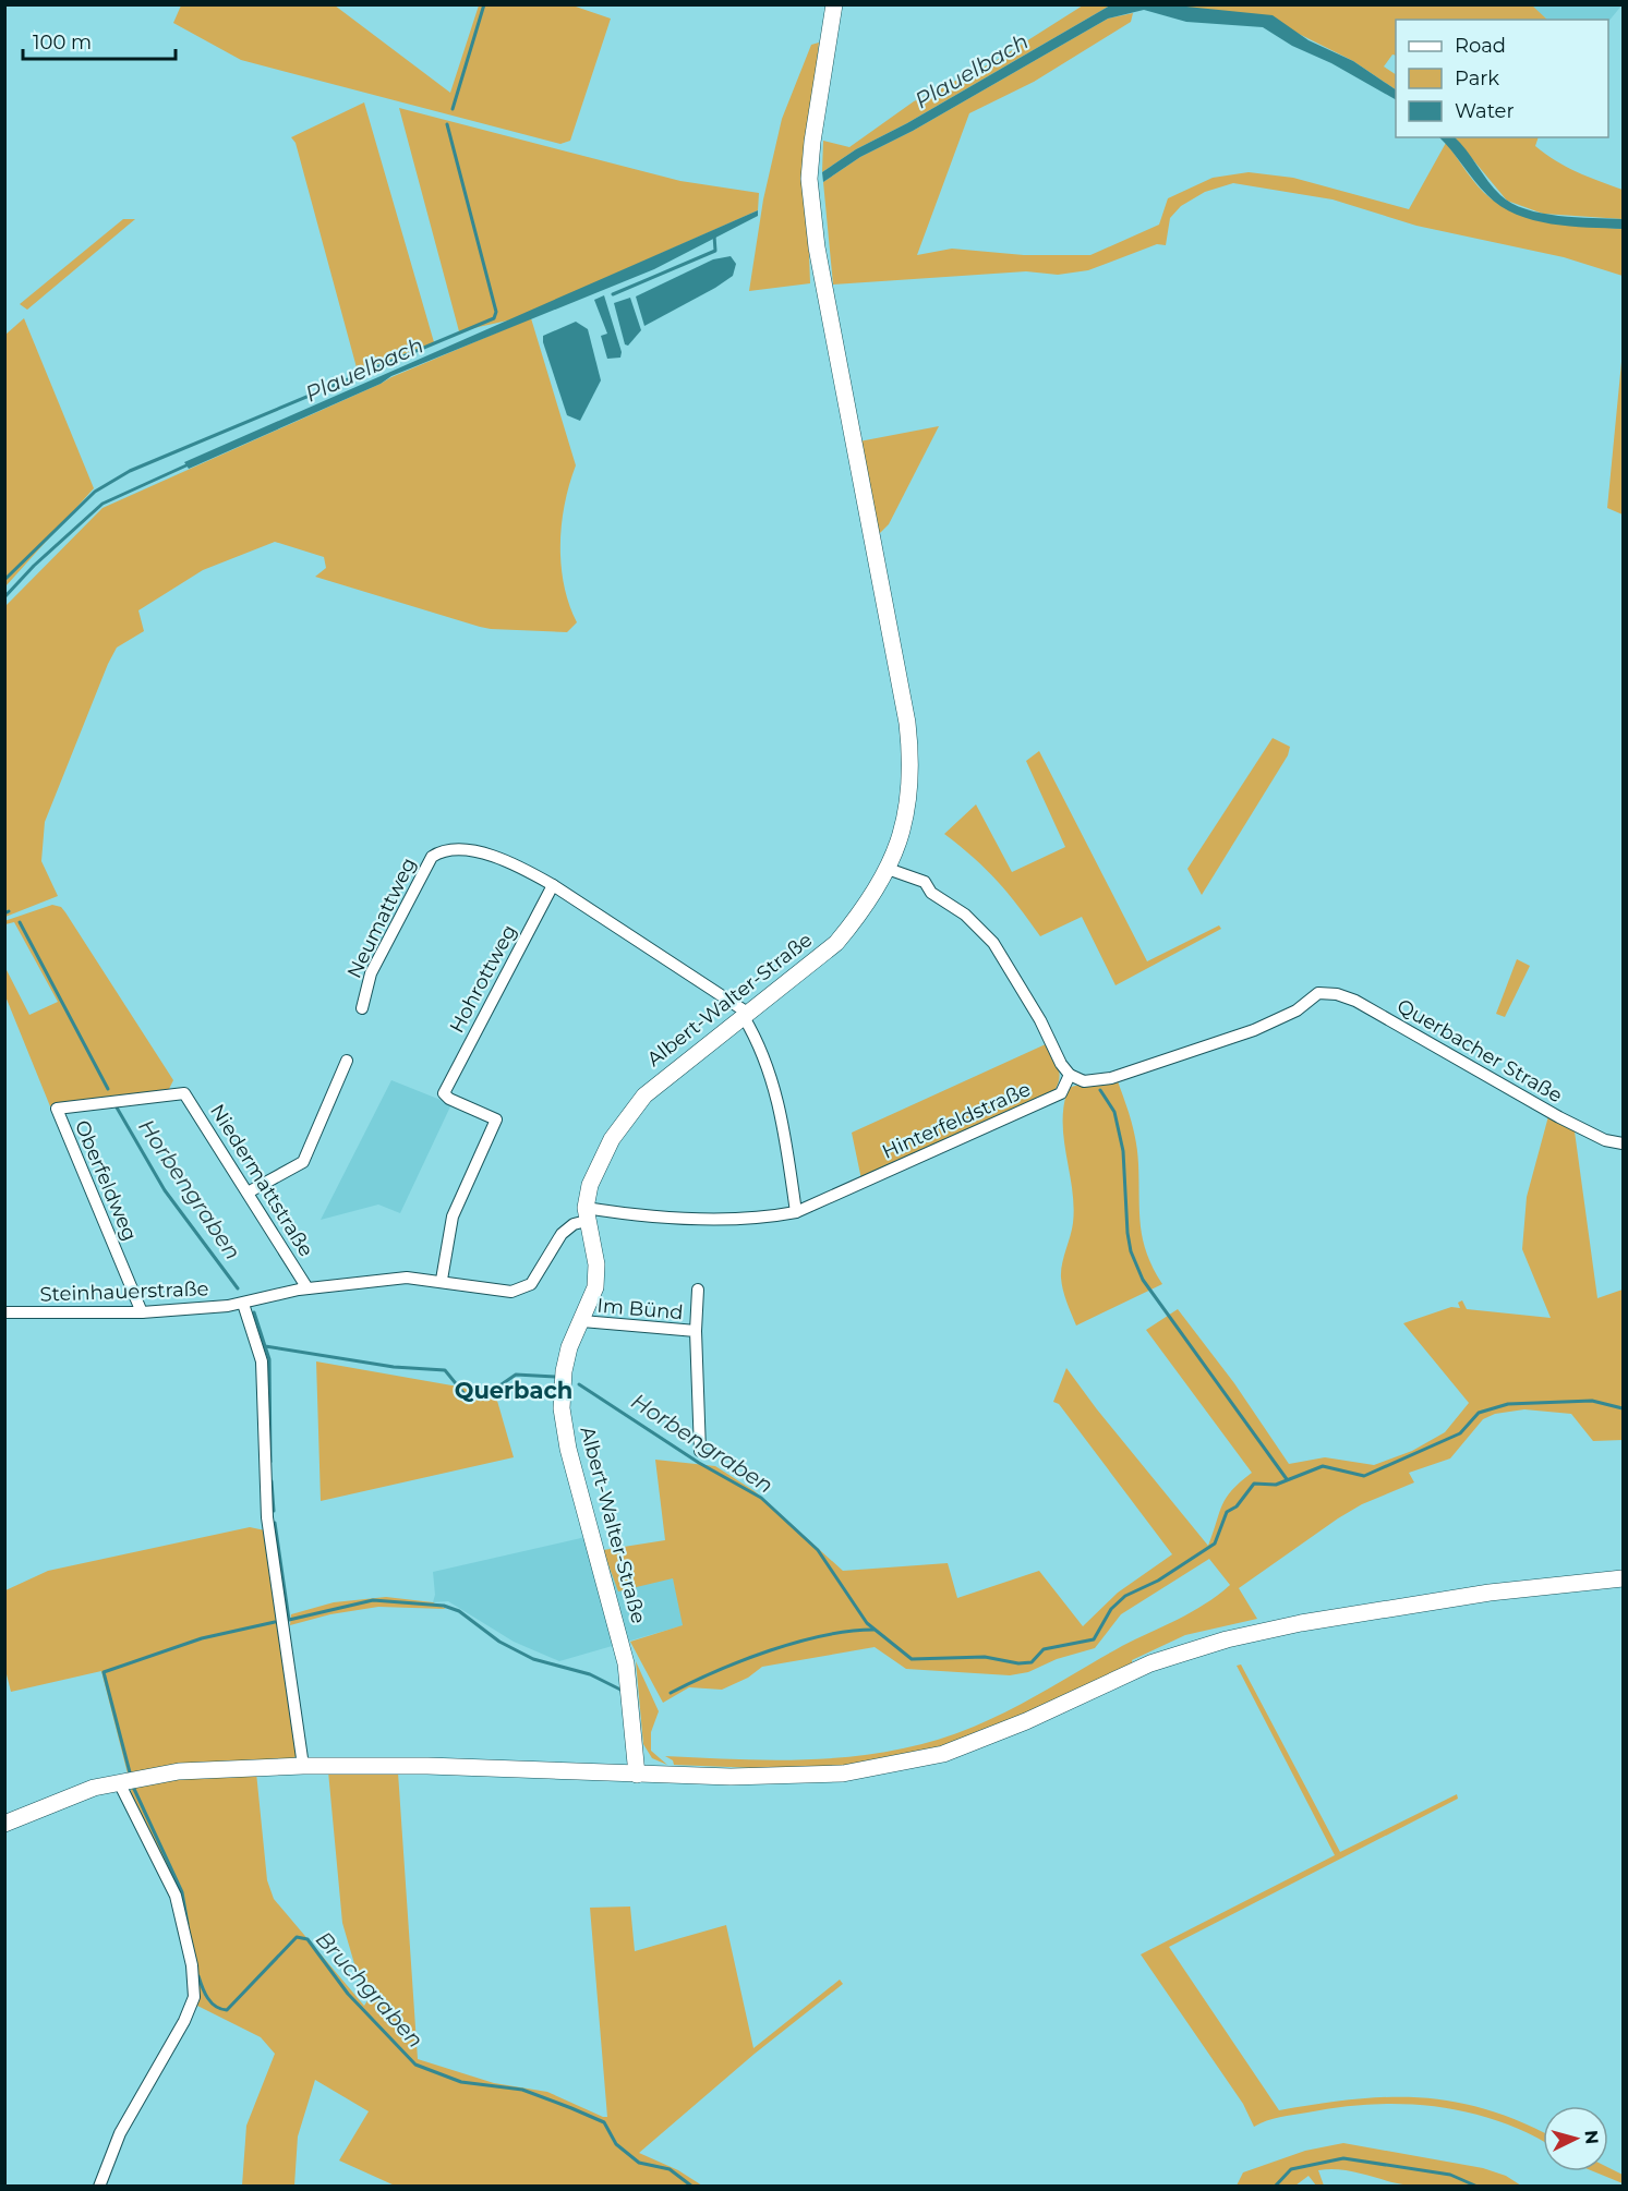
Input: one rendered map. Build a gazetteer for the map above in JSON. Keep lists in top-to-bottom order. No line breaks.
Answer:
{"streets":{"street":["Neumattweg","Hohrottweg","Albert-Walter-Straße","Querbacher Straße","Hinterfeldstraße","Oberfeldweg","Niedermattstraße","Steinhauerstraße","Im Bünd"]},"crossings":[["Neumattweg","Hohrottweg"],["Hohrottweg","Steinhauerstraße"],["Albert-Walter-Straße","Hinterfeldstraße"],["Albert-Walter-Straße","Steinhauerstraße"],["Albert-Walter-Straße","Im Bünd"],["Querbacher Straße","Hinterfeldstraße"],["Hinterfeldstraße","Steinhauerstraße"],["Oberfeldweg","Niedermattstraße"],["Oberfeldweg","Steinhauerstraße"],["Niedermattstraße","Steinhauerstraße"]],"districts":["Querbach"],"water":["Plauelbach","Horbengraben","Bruchgraben"],"legend":["Road","Park","Water"],"scale_bar":"100 m","north":"right"}
